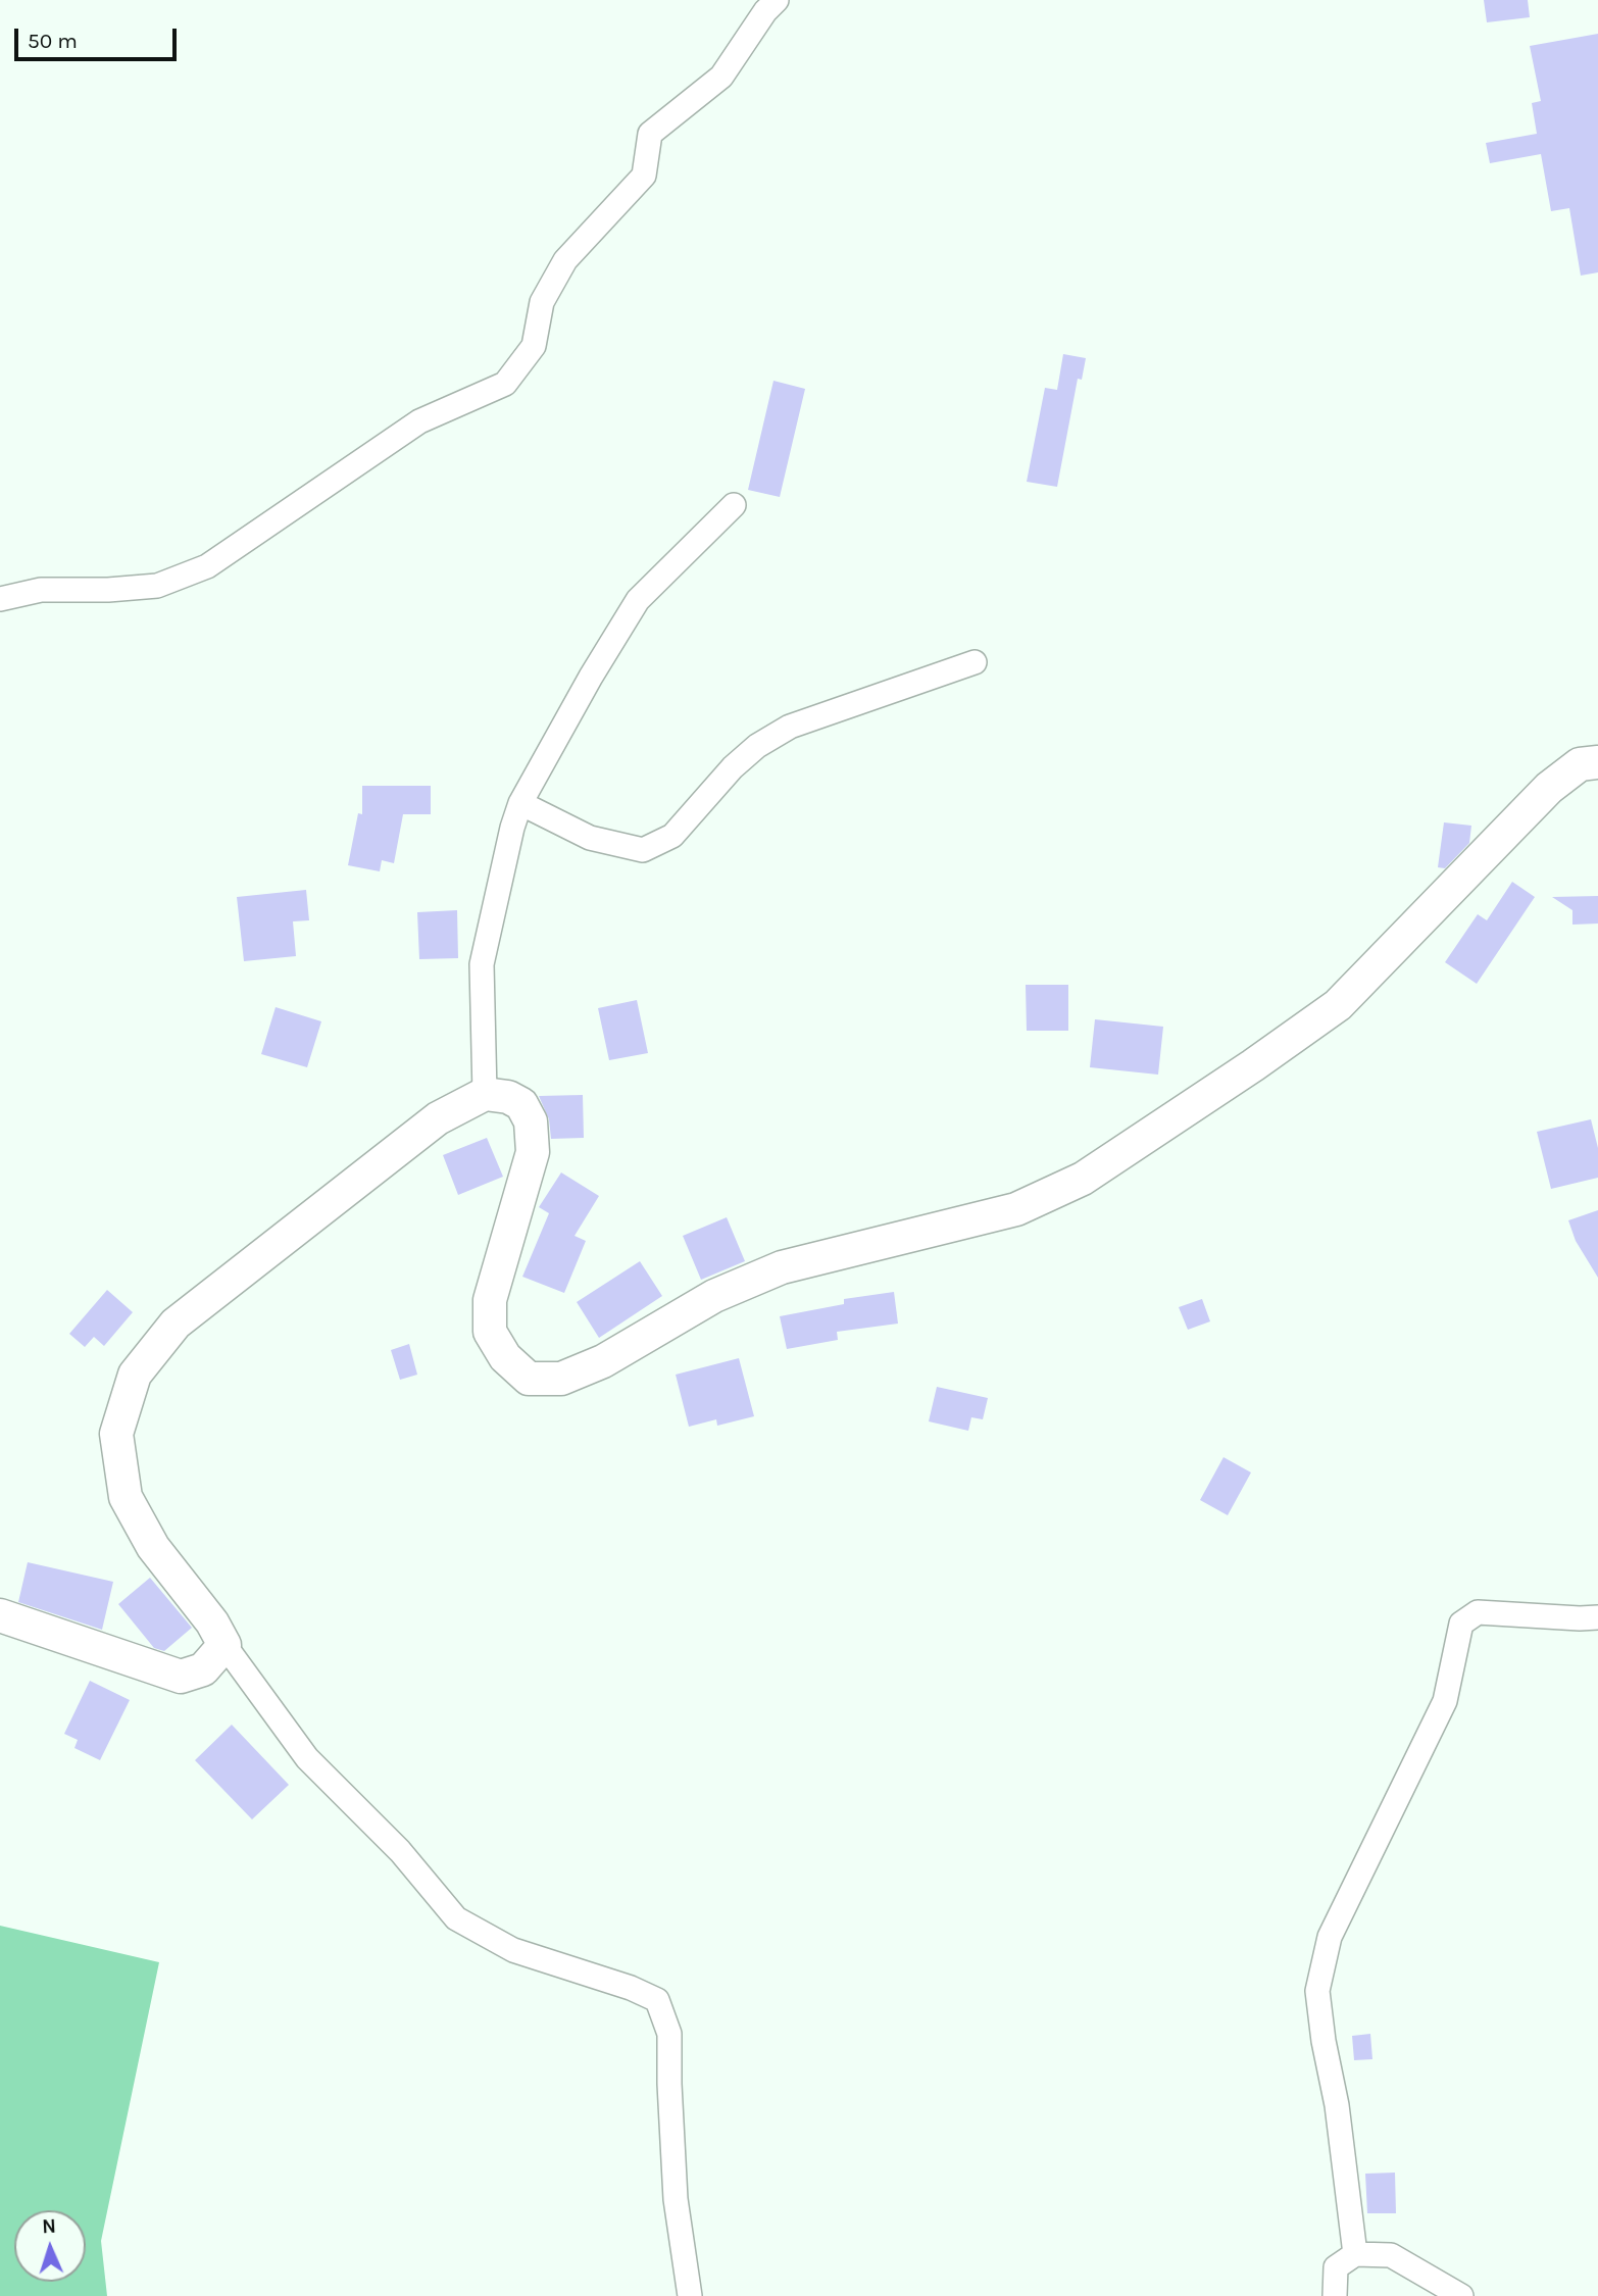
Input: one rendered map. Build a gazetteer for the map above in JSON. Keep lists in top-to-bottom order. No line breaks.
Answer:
{"scale_bar":"50 m","north":"top"}
